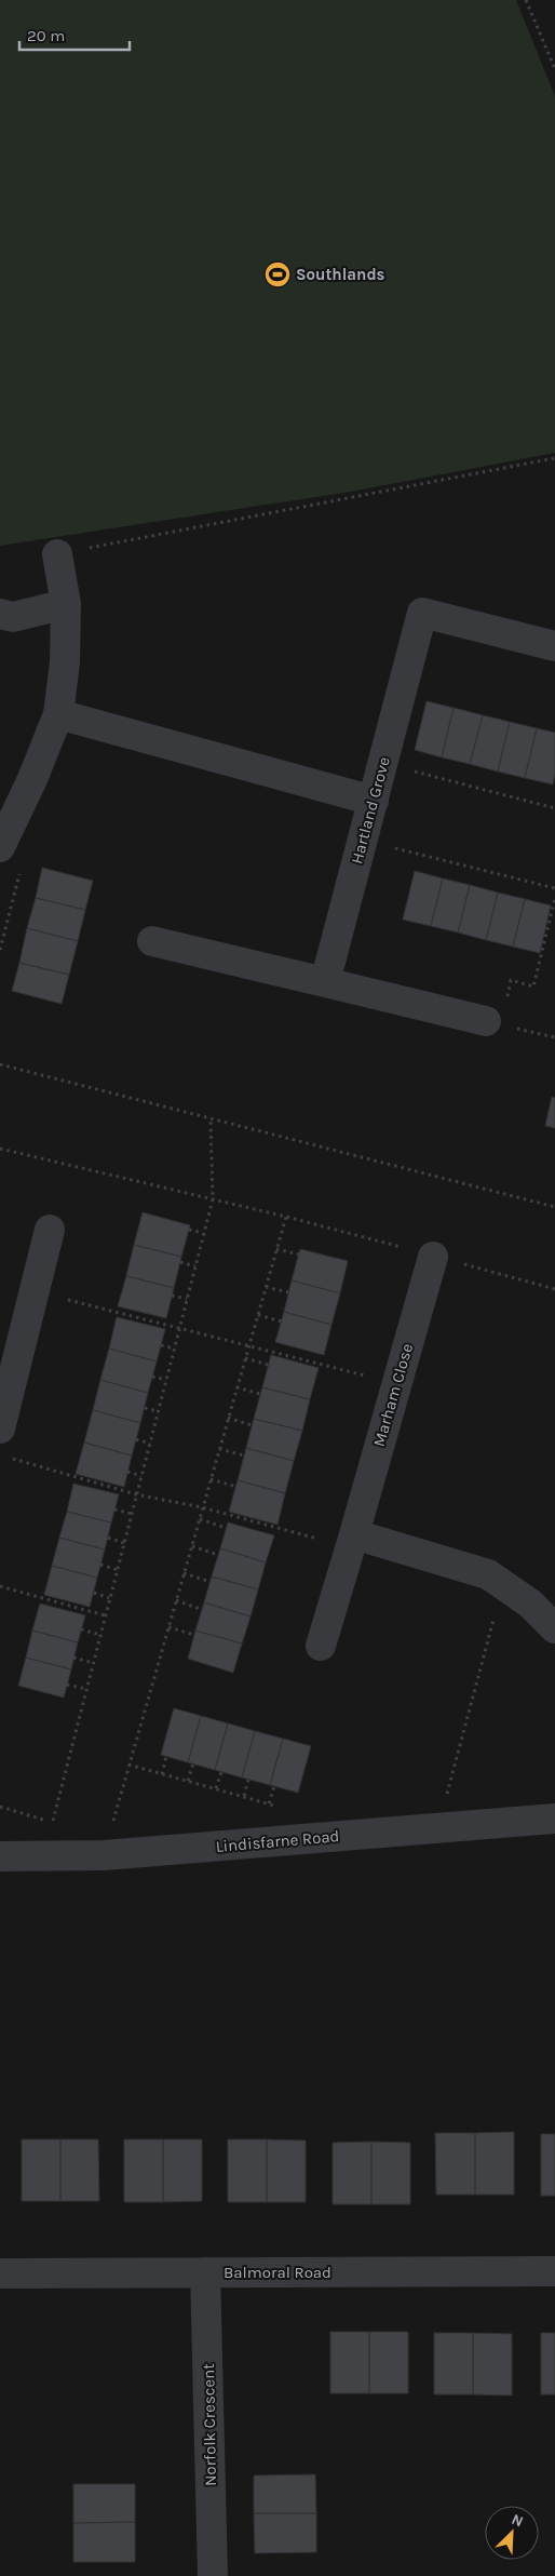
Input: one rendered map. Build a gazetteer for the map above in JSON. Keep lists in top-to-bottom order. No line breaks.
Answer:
{"streets":{"street":["Hartland Grove","Marham Close","Lindisfarne Road","Balmoral Road","Norfolk Crescent"]},"crossings":[["Balmoral Road","Norfolk Crescent"]],"places":{"sports":["Southlands"]},"scale_bar":"20 m","north":"top right"}
